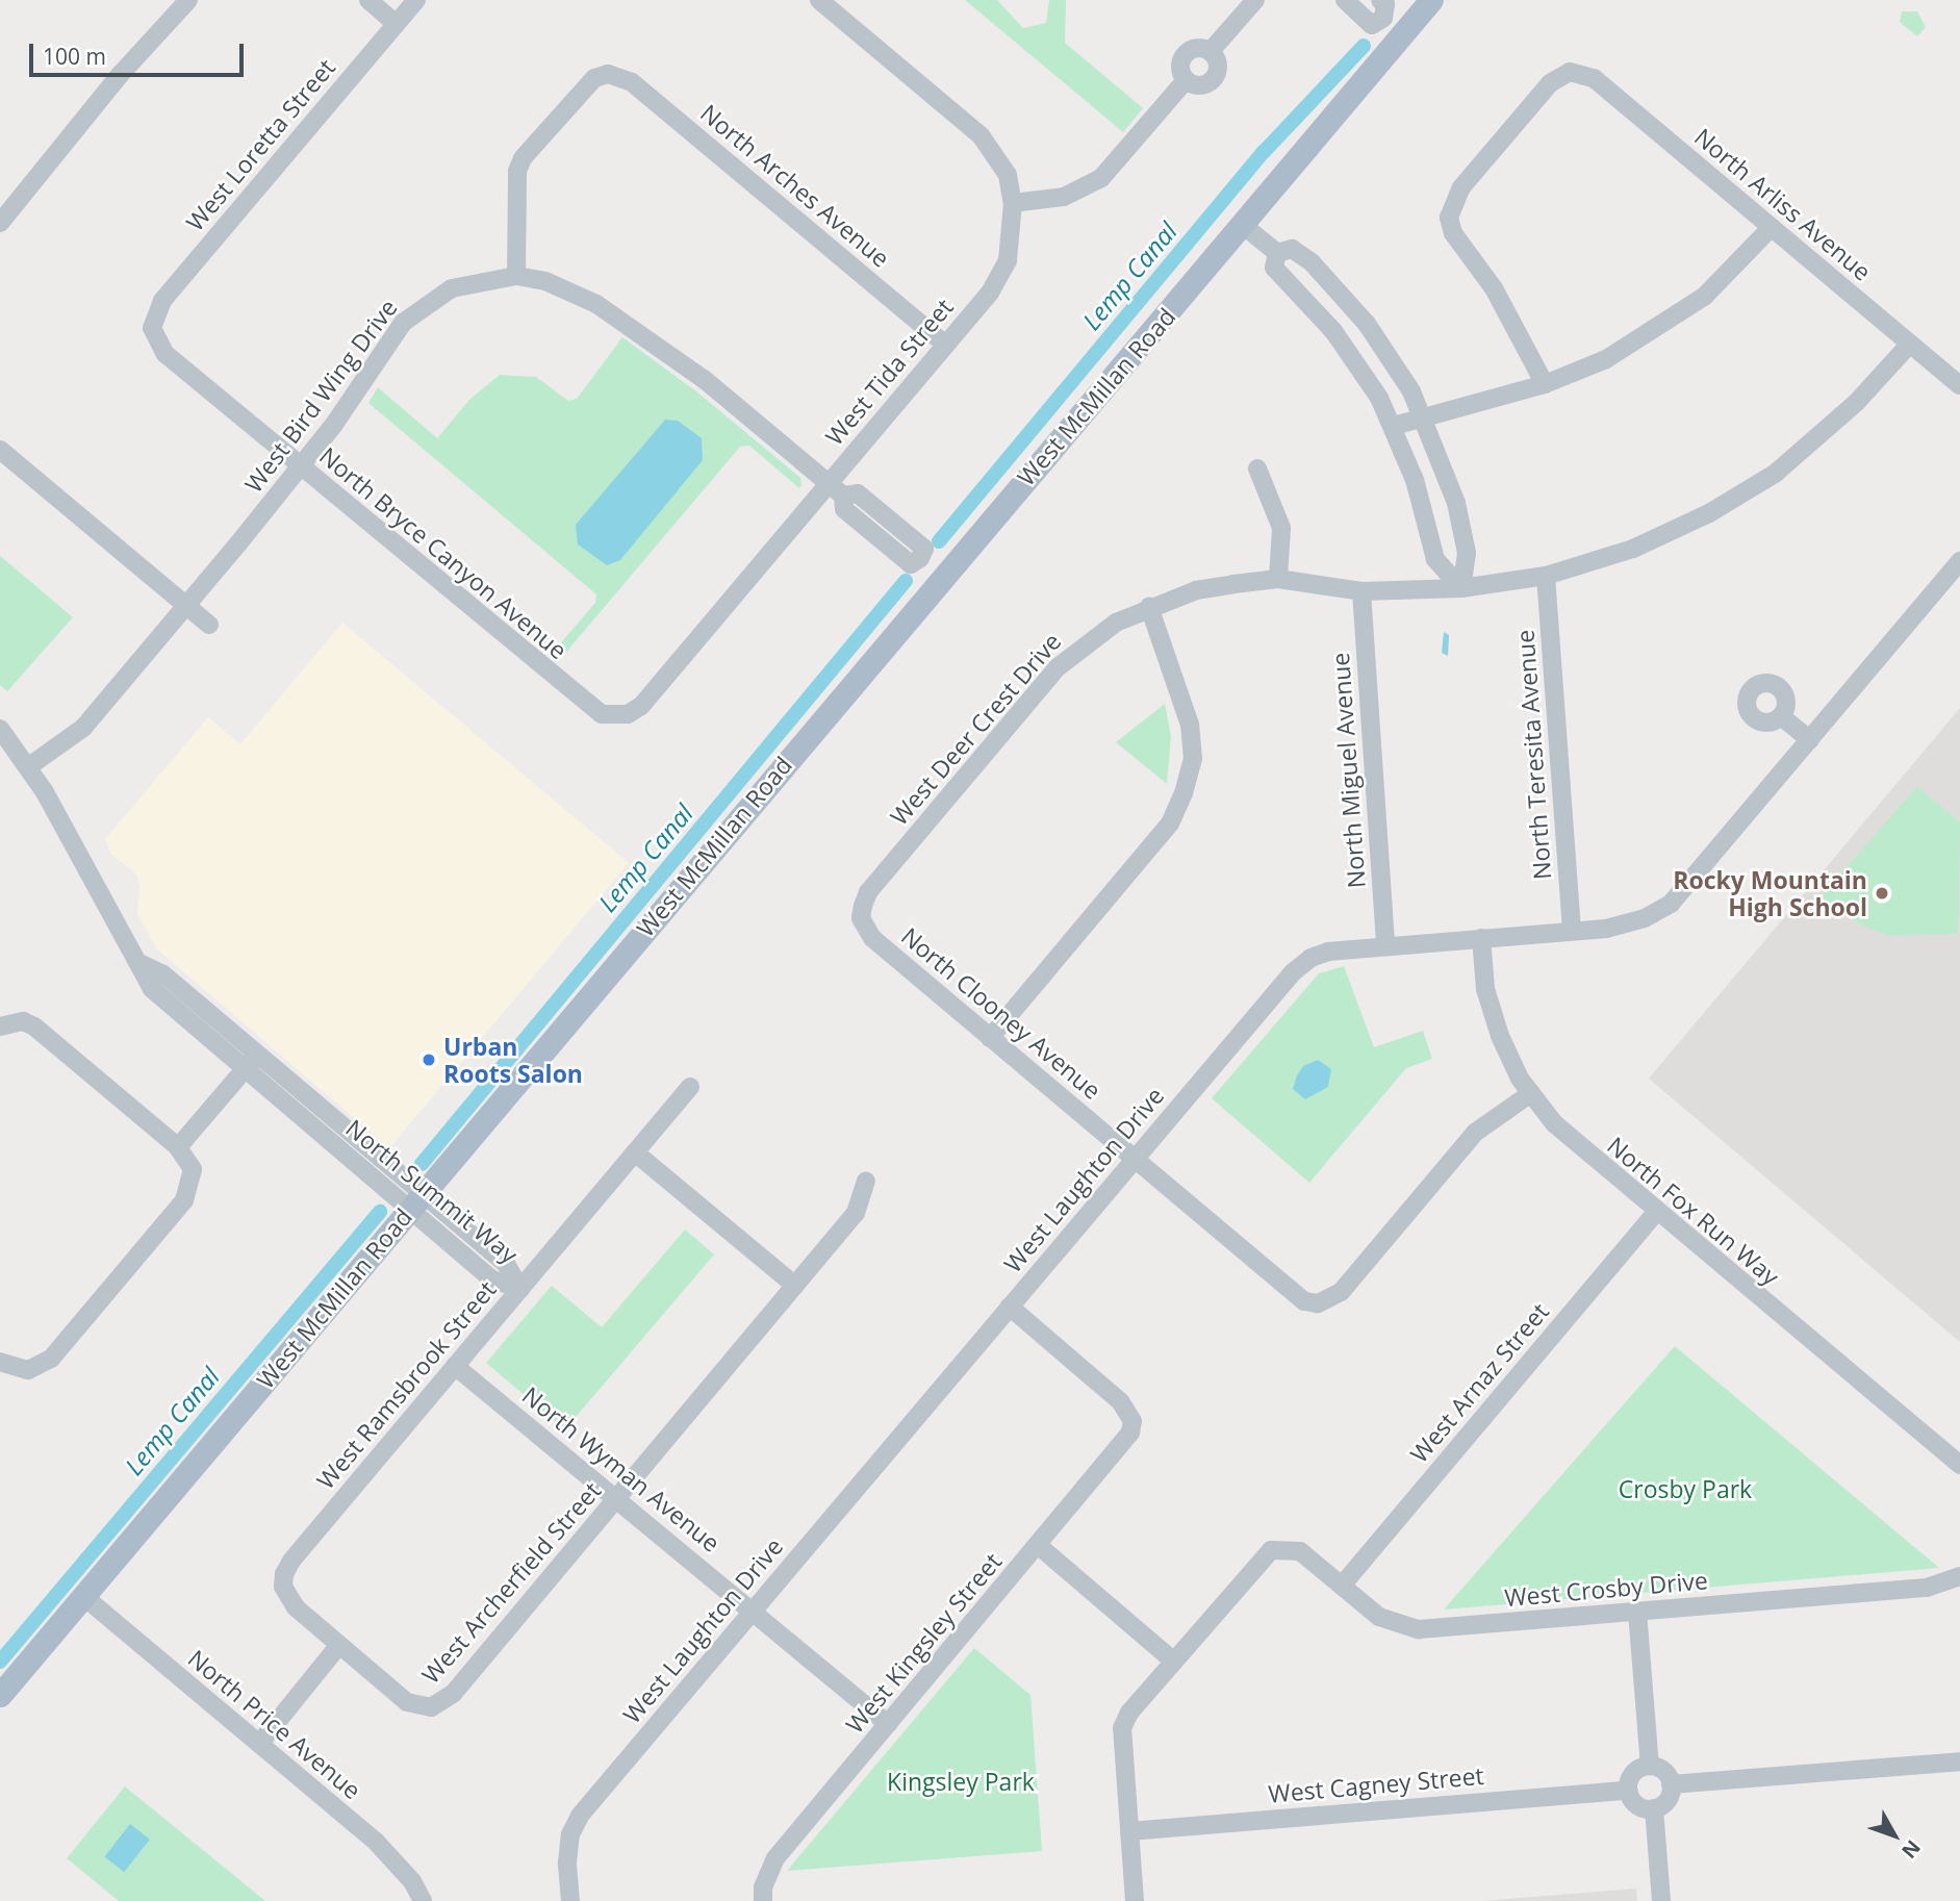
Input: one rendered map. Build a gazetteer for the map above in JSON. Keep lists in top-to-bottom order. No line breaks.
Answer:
{"streets":{"main road":["West McMillan Road"],"street":["West Loretta Street","North Arches Avenue","North Arliss Avenue","West Tida Street","West Bird Wing Drive","North Bryce Canyon Avenue","West Deer Crest Drive","North Teresita Avenue","North Miguel Avenue","North Clooney Avenue","West Laughton Drive","North Summit Way","North Fox Run Way","West Arnaz Street","West Ramsbrook Street","North Wyman Avenue","West Archerfield Street","West Crosby Drive","West Kingsley Street","North Price Avenue","West Cagney Street"]},"crossings":[["West Loretta Street","North Bryce Canyon Avenue"],["North Arches Avenue","West Tida Street"],["North Arches Avenue","West Bird Wing Drive"],["North Arliss Avenue","West Deer Crest Drive"],["West Tida Street","North Bryce Canyon Avenue"],["West Bird Wing Drive","North Bryce Canyon Avenue"],["West Bird Wing Drive","North Summit Way"],["West McMillan Road","North Summit Way"],["West McMillan Road","North Price Avenue"],["West Deer Crest Drive","North Teresita Avenue"],["West Deer Crest Drive","North Miguel Avenue"],["West Deer Crest Drive","North Clooney Avenue"],["North Teresita Avenue","West Laughton Drive"],["North Miguel Avenue","West Laughton Drive"],["North Clooney Avenue","West Laughton Drive"],["North Clooney Avenue","North Fox Run Way"],["West Laughton Drive","North Fox Run Way"],["West Laughton Drive","North Wyman Avenue"],["West Laughton Drive","West Kingsley Street"],["North Summit Way","West Ramsbrook Street"],["North Fox Run Way","West Arnaz Street"],["West Arnaz Street","West Crosby Drive"],["West Ramsbrook Street","North Wyman Avenue"],["West Ramsbrook Street","West Archerfield Street"],["North Wyman Avenue","West Archerfield Street"],["North Wyman Avenue","West Kingsley Street"]],"water":["Lemp Canal"],"parks":["Crosby Park","Kingsley Park"],"places":["Rocky Mountain High School","Urban Roots Salon"],"scale_bar":"100 m","north":"bottom right"}
